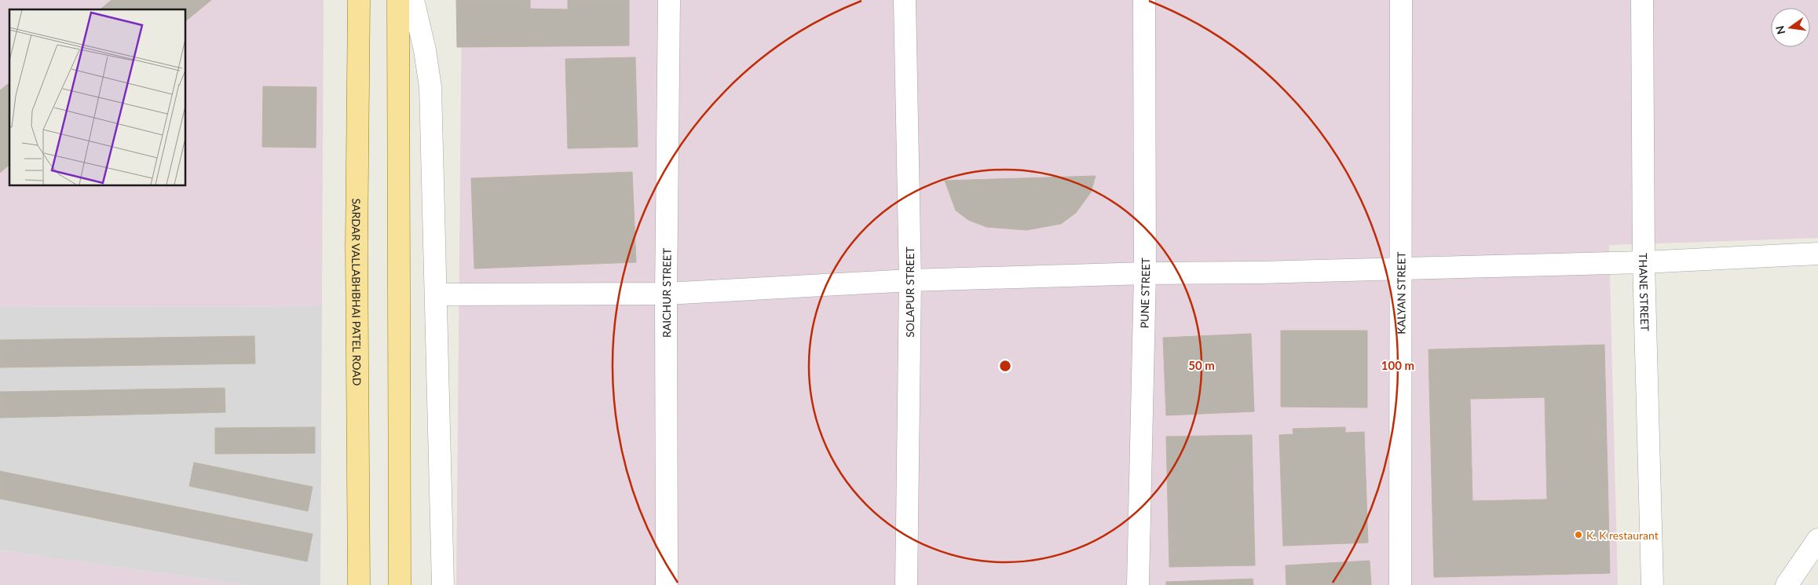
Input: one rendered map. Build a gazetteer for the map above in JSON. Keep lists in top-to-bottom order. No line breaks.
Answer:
{"streets":{"main road":["SARDAR VALLABHBHAI PATEL ROAD"],"street":["RAICHUR STREET","SOLAPUR STREET","PUNE STREET","KALYAN STREET","THANE STREET"]},"places":["K. K restaurant"],"north":"left","rings":["50 m","100 m"]}
